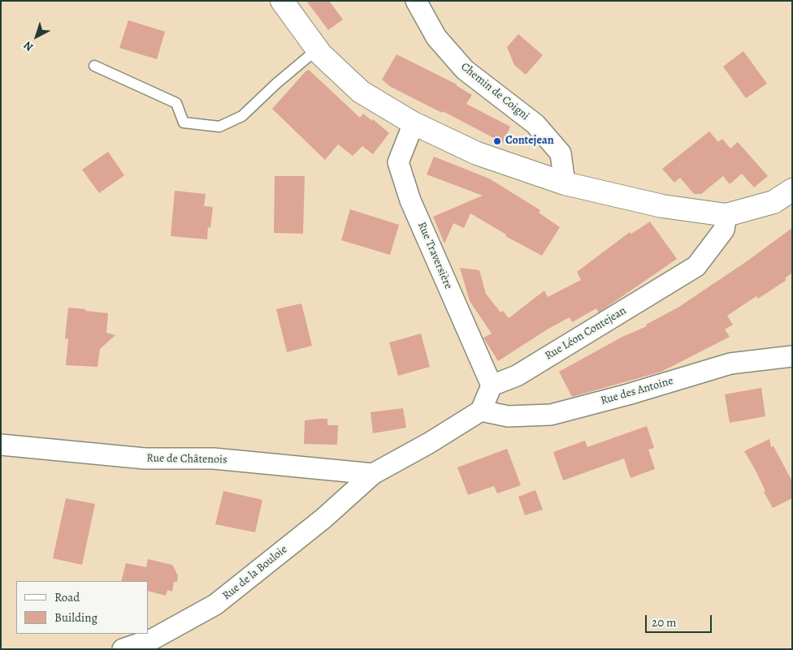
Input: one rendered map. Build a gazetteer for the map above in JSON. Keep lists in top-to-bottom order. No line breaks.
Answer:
{"streets":{"street":["Chemin de Coigni","Rue Traversière","Rue Léon Contejean","Rue des Antoine","Rue de Châtenois","Rue de la Bouloie"]},"crossings":[["Rue Traversière","Rue Léon Contejean"],["Rue de Châtenois","Rue de la Bouloie"]],"places":["Contejean"],"legend":["Road","Building"],"scale_bar":"20 m","north":"bottom left"}
